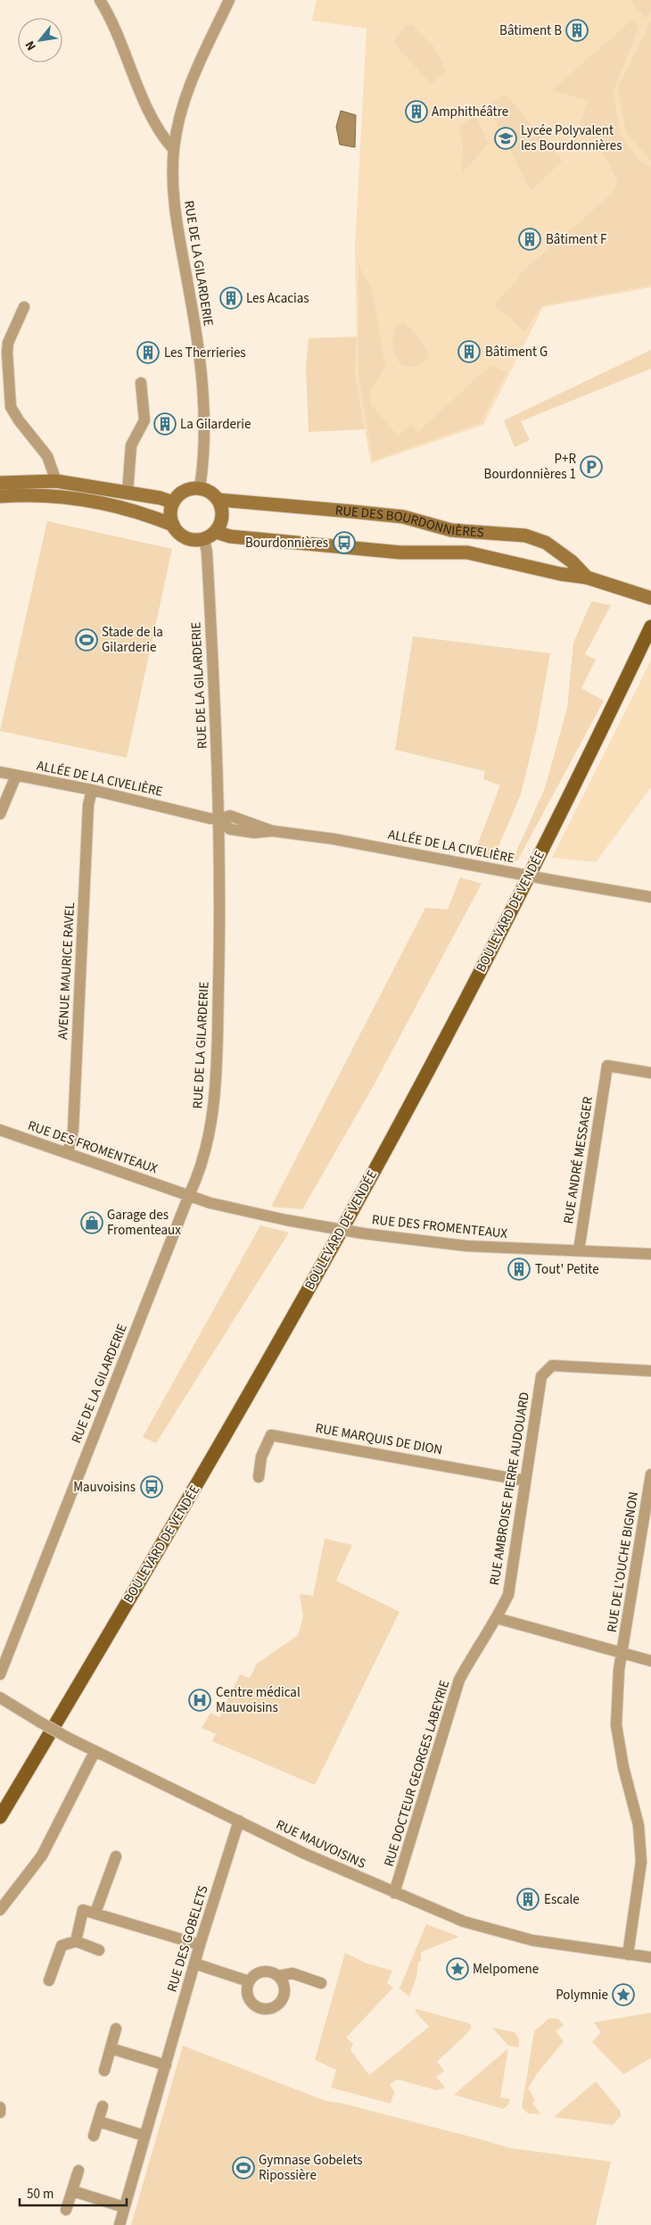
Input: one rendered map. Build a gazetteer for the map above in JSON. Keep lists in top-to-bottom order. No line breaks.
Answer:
{"streets":{"main road":["BOULEVARD DE VENDÉE"],"street":["RUE DE LA GILARDERIE","RUE DES BOURDONNIÈRES","ALLÉE DE LA CIVELIÈRE","AVENUE MAURICE RAVEL","RUE DES FROMENTEAUX","RUE ANDRÉ MESSAGER","RUE MARQUIS DE DION","RUE AMBROISE PIERRE AUDOUARD","RUE DE L'OUCHE BIGNON","RUE DOCTEUR GEORGES LABEYRIE","RUE MAUVOISINS","RUE DES GOBELETS"]},"crossings":[["RUE DE LA GILARDERIE","RUE DES BOURDONNIÈRES"],["RUE DE LA GILARDERIE","ALLÉE DE LA CIVELIÈRE"],["RUE DE LA GILARDERIE","RUE DES FROMENTEAUX"],["ALLÉE DE LA CIVELIÈRE","AVENUE MAURICE RAVEL"],["AVENUE MAURICE RAVEL","RUE DES FROMENTEAUX"],["RUE DES FROMENTEAUX","RUE ANDRÉ MESSAGER"],["RUE MARQUIS DE DION","RUE AMBROISE PIERRE AUDOUARD"],["RUE AMBROISE PIERRE AUDOUARD","RUE DOCTEUR GEORGES LABEYRIE"],["RUE DE L'OUCHE BIGNON","RUE MAUVOISINS"],["RUE DOCTEUR GEORGES LABEYRIE","RUE MAUVOISINS"],["RUE MAUVOISINS","RUE DES GOBELETS"]],"places":{"building":["Bâtiment B","Amphithéâtre","Bâtiment F","Les Acacias","Bâtiment G","Les Therrieries","La Gilarderie","Tout' Petite","Escale"],"school or university":["Lycée Polyvalent les Bourdonnières"],"parking":["P+R Bourdonnières 1"],"bus stop":["Bourdonnières","Mauvoisins"],"sports":["Stade de la Gilarderie","Gymnase Gobelets Ripossière"],"shop":["Garage des Fromenteaux"],"hospital":["Centre médical Mauvoisins"],"place":["Melpomene","Polymnie"]},"scale_bar":"50 m","north":"bottom left"}
